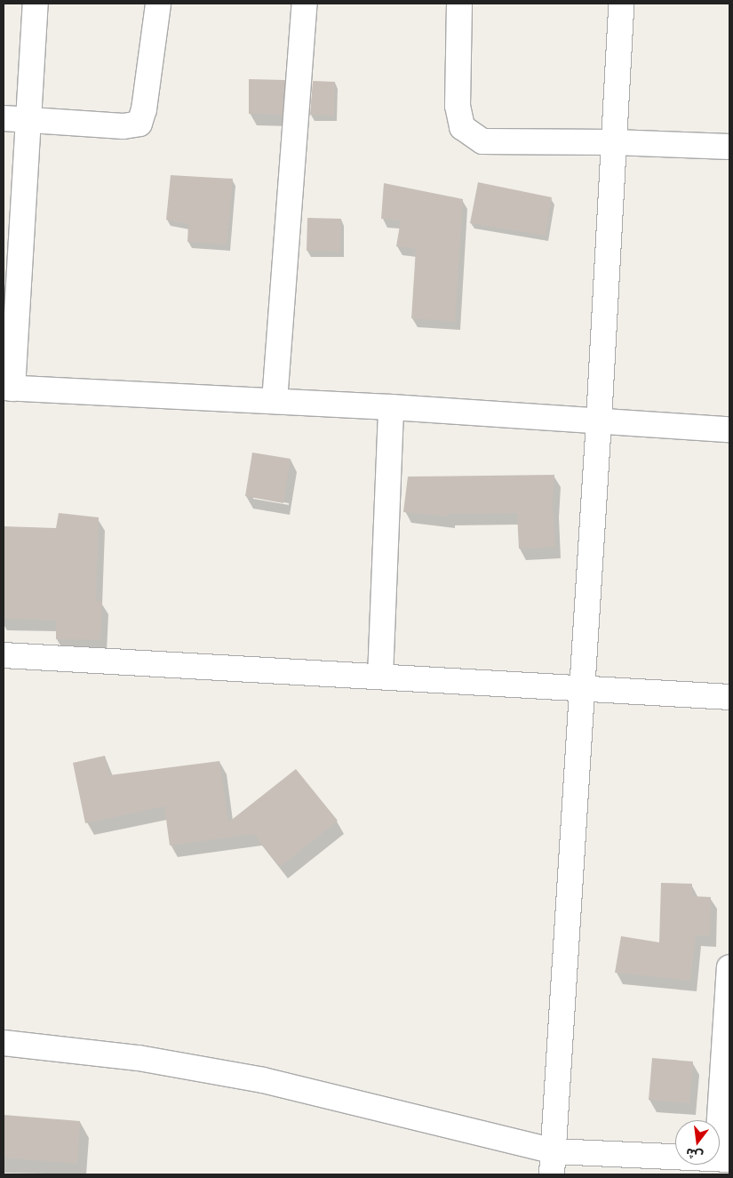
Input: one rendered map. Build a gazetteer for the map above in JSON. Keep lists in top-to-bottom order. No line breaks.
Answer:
{"north":"bottom"}
